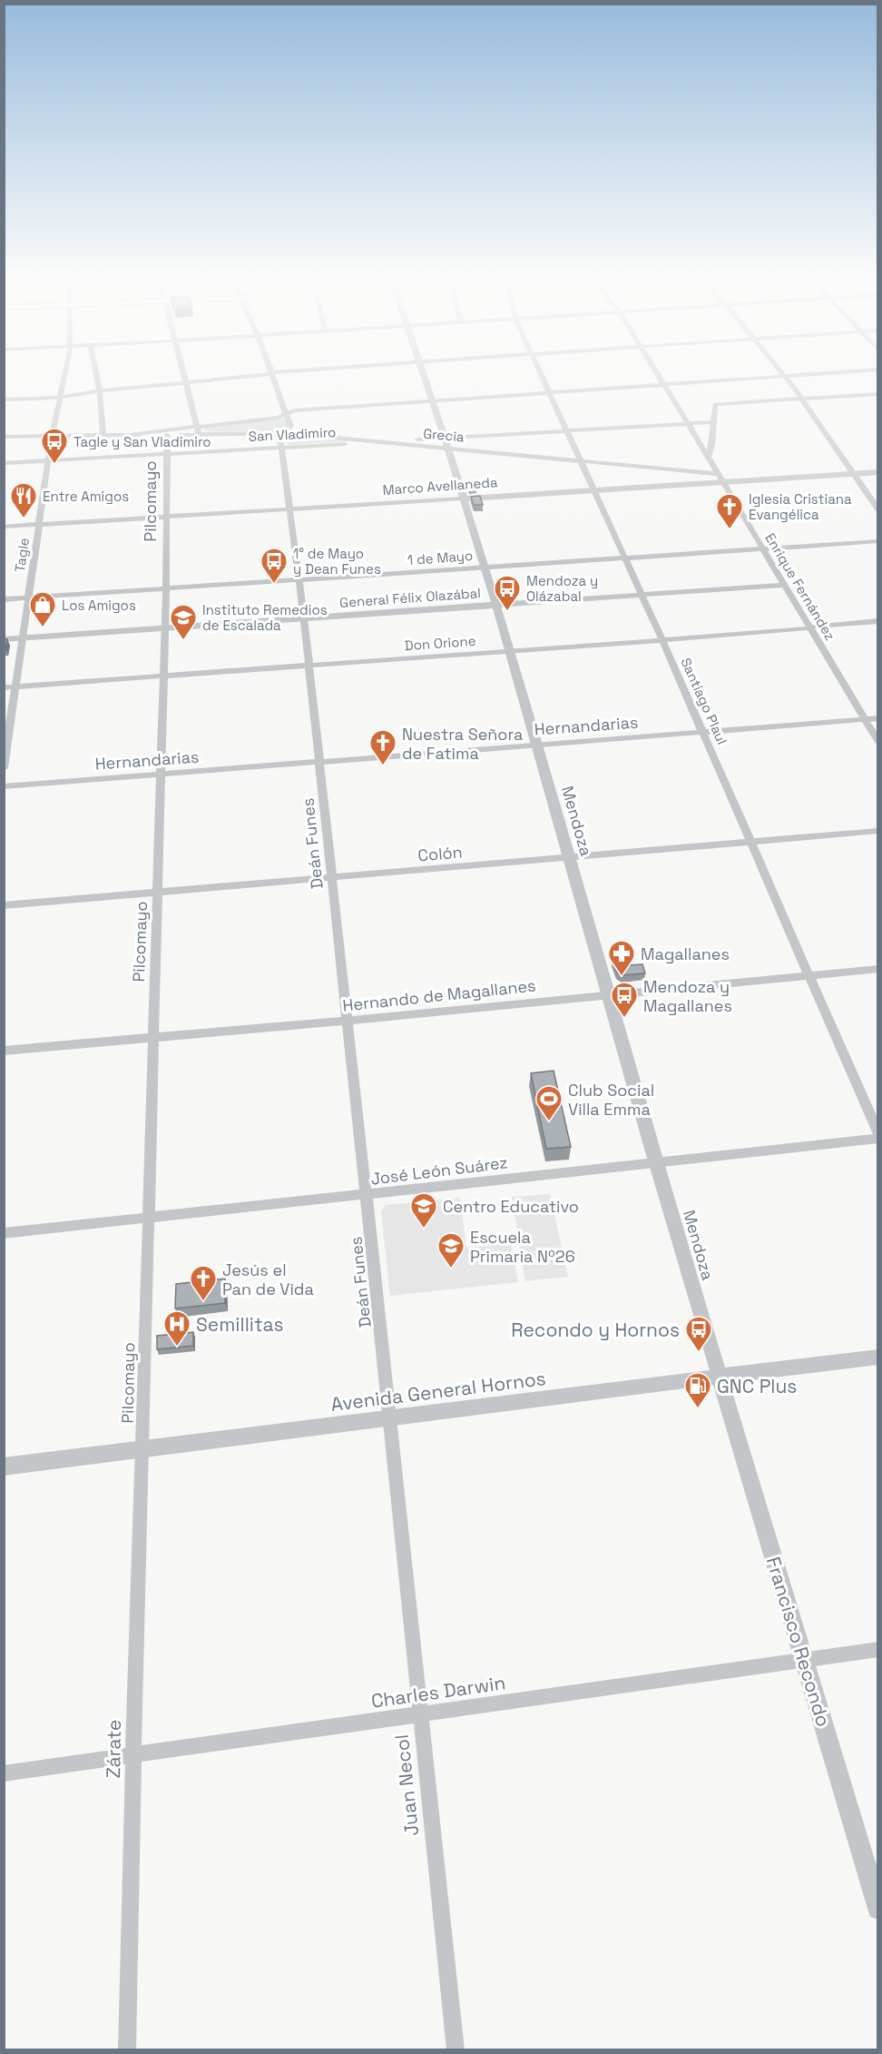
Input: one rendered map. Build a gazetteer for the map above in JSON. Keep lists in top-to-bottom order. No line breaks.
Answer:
{"streets":{"street":["San Vladimiro","Grecia","Marco Avellaneda","Pilcomayo","Tagle","1 de Mayo","Enrique Fernández","General Félix Olazábal","Don Orione","Santiago Plaul","Hernandarias","Mendoza","Deán Funes","Colón","Hernando de Magallanes","José León Suárez","Avenida General Hornos","Francisco Recondo","Charles Darwin","Zárate","Juan Necol"]},"crossings":[["San Vladimiro","Grecia"],["San Vladimiro","Pilcomayo"],["San Vladimiro","Tagle"],["San Vladimiro","Enrique Fernández"],["San Vladimiro","Santiago Plaul"],["San Vladimiro","Mendoza"],["San Vladimiro","Deán Funes"],["Grecia","Marco Avellaneda"],["Grecia","Pilcomayo"],["Grecia","Tagle"],["Grecia","Enrique Fernández"],["Grecia","Santiago Plaul"],["Grecia","Mendoza"],["Grecia","Deán Funes"],["Marco Avellaneda","Pilcomayo"],["Marco Avellaneda","Tagle"],["Marco Avellaneda","Enrique Fernández"],["Marco Avellaneda","Santiago Plaul"],["Marco Avellaneda","Mendoza"],["Marco Avellaneda","Deán Funes"],["Pilcomayo","1 de Mayo"],["Pilcomayo","General Félix Olazábal"],["Pilcomayo","Don Orione"],["Pilcomayo","Hernandarias"],["Pilcomayo","Colón"],["Pilcomayo","Hernando de Magallanes"],["Pilcomayo","José León Suárez"],["Pilcomayo","Avenida General Hornos"],["Pilcomayo","Zárate"],["Tagle","1 de Mayo"],["Tagle","General Félix Olazábal"],["Tagle","Don Orione"],["1 de Mayo","Enrique Fernández"],["1 de Mayo","Santiago Plaul"],["1 de Mayo","Mendoza"],["1 de Mayo","Deán Funes"],["Enrique Fernández","General Félix Olazábal"],["Enrique Fernández","Don Orione"],["Enrique Fernández","Hernandarias"],["General Félix Olazábal","Santiago Plaul"],["General Félix Olazábal","Mendoza"],["General Félix Olazábal","Deán Funes"],["Don Orione","Santiago Plaul"],["Don Orione","Mendoza"],["Don Orione","Deán Funes"],["Santiago Plaul","Hernandarias"],["Santiago Plaul","Colón"],["Santiago Plaul","Hernando de Magallanes"],["Hernandarias","Mendoza"],["Hernandarias","Deán Funes"],["Mendoza","Colón"],["Mendoza","Hernando de Magallanes"],["Mendoza","José León Suárez"],["Mendoza","Avenida General Hornos"],["Mendoza","Francisco Recondo"],["Deán Funes","Colón"],["Deán Funes","Hernando de Magallanes"],["Deán Funes","José León Suárez"],["Deán Funes","Avenida General Hornos"],["Deán Funes","Juan Necol"],["Avenida General Hornos","Francisco Recondo"],["Avenida General Hornos","Zárate"],["Avenida General Hornos","Juan Necol"],["Francisco Recondo","Charles Darwin"],["Charles Darwin","Zárate"],["Charles Darwin","Juan Necol"]],"places":{"bus stop":["Tagle y San Vladimiro","1° de Mayo y Dean Funes","Mendoza y Olázabal","Mendoza y Magallanes","Recondo y Hornos"],"restaurant":["Entre Amigos"],"church":["Iglesia Cristiana Evangélica","Nuestra Señora de Fatima","Jesús el Pan de Vida"],"shop":["Los Amigos"],"school or university":["Instituto Remedios de Escalada","Centro Educativo","Escuela Primaria Nº26"],"pharmacy":["Magallanes"],"sports":["Club Social Villa Emma"],"hospital":["Semillitas"],"fuel station":["GNC Plus"]}}
